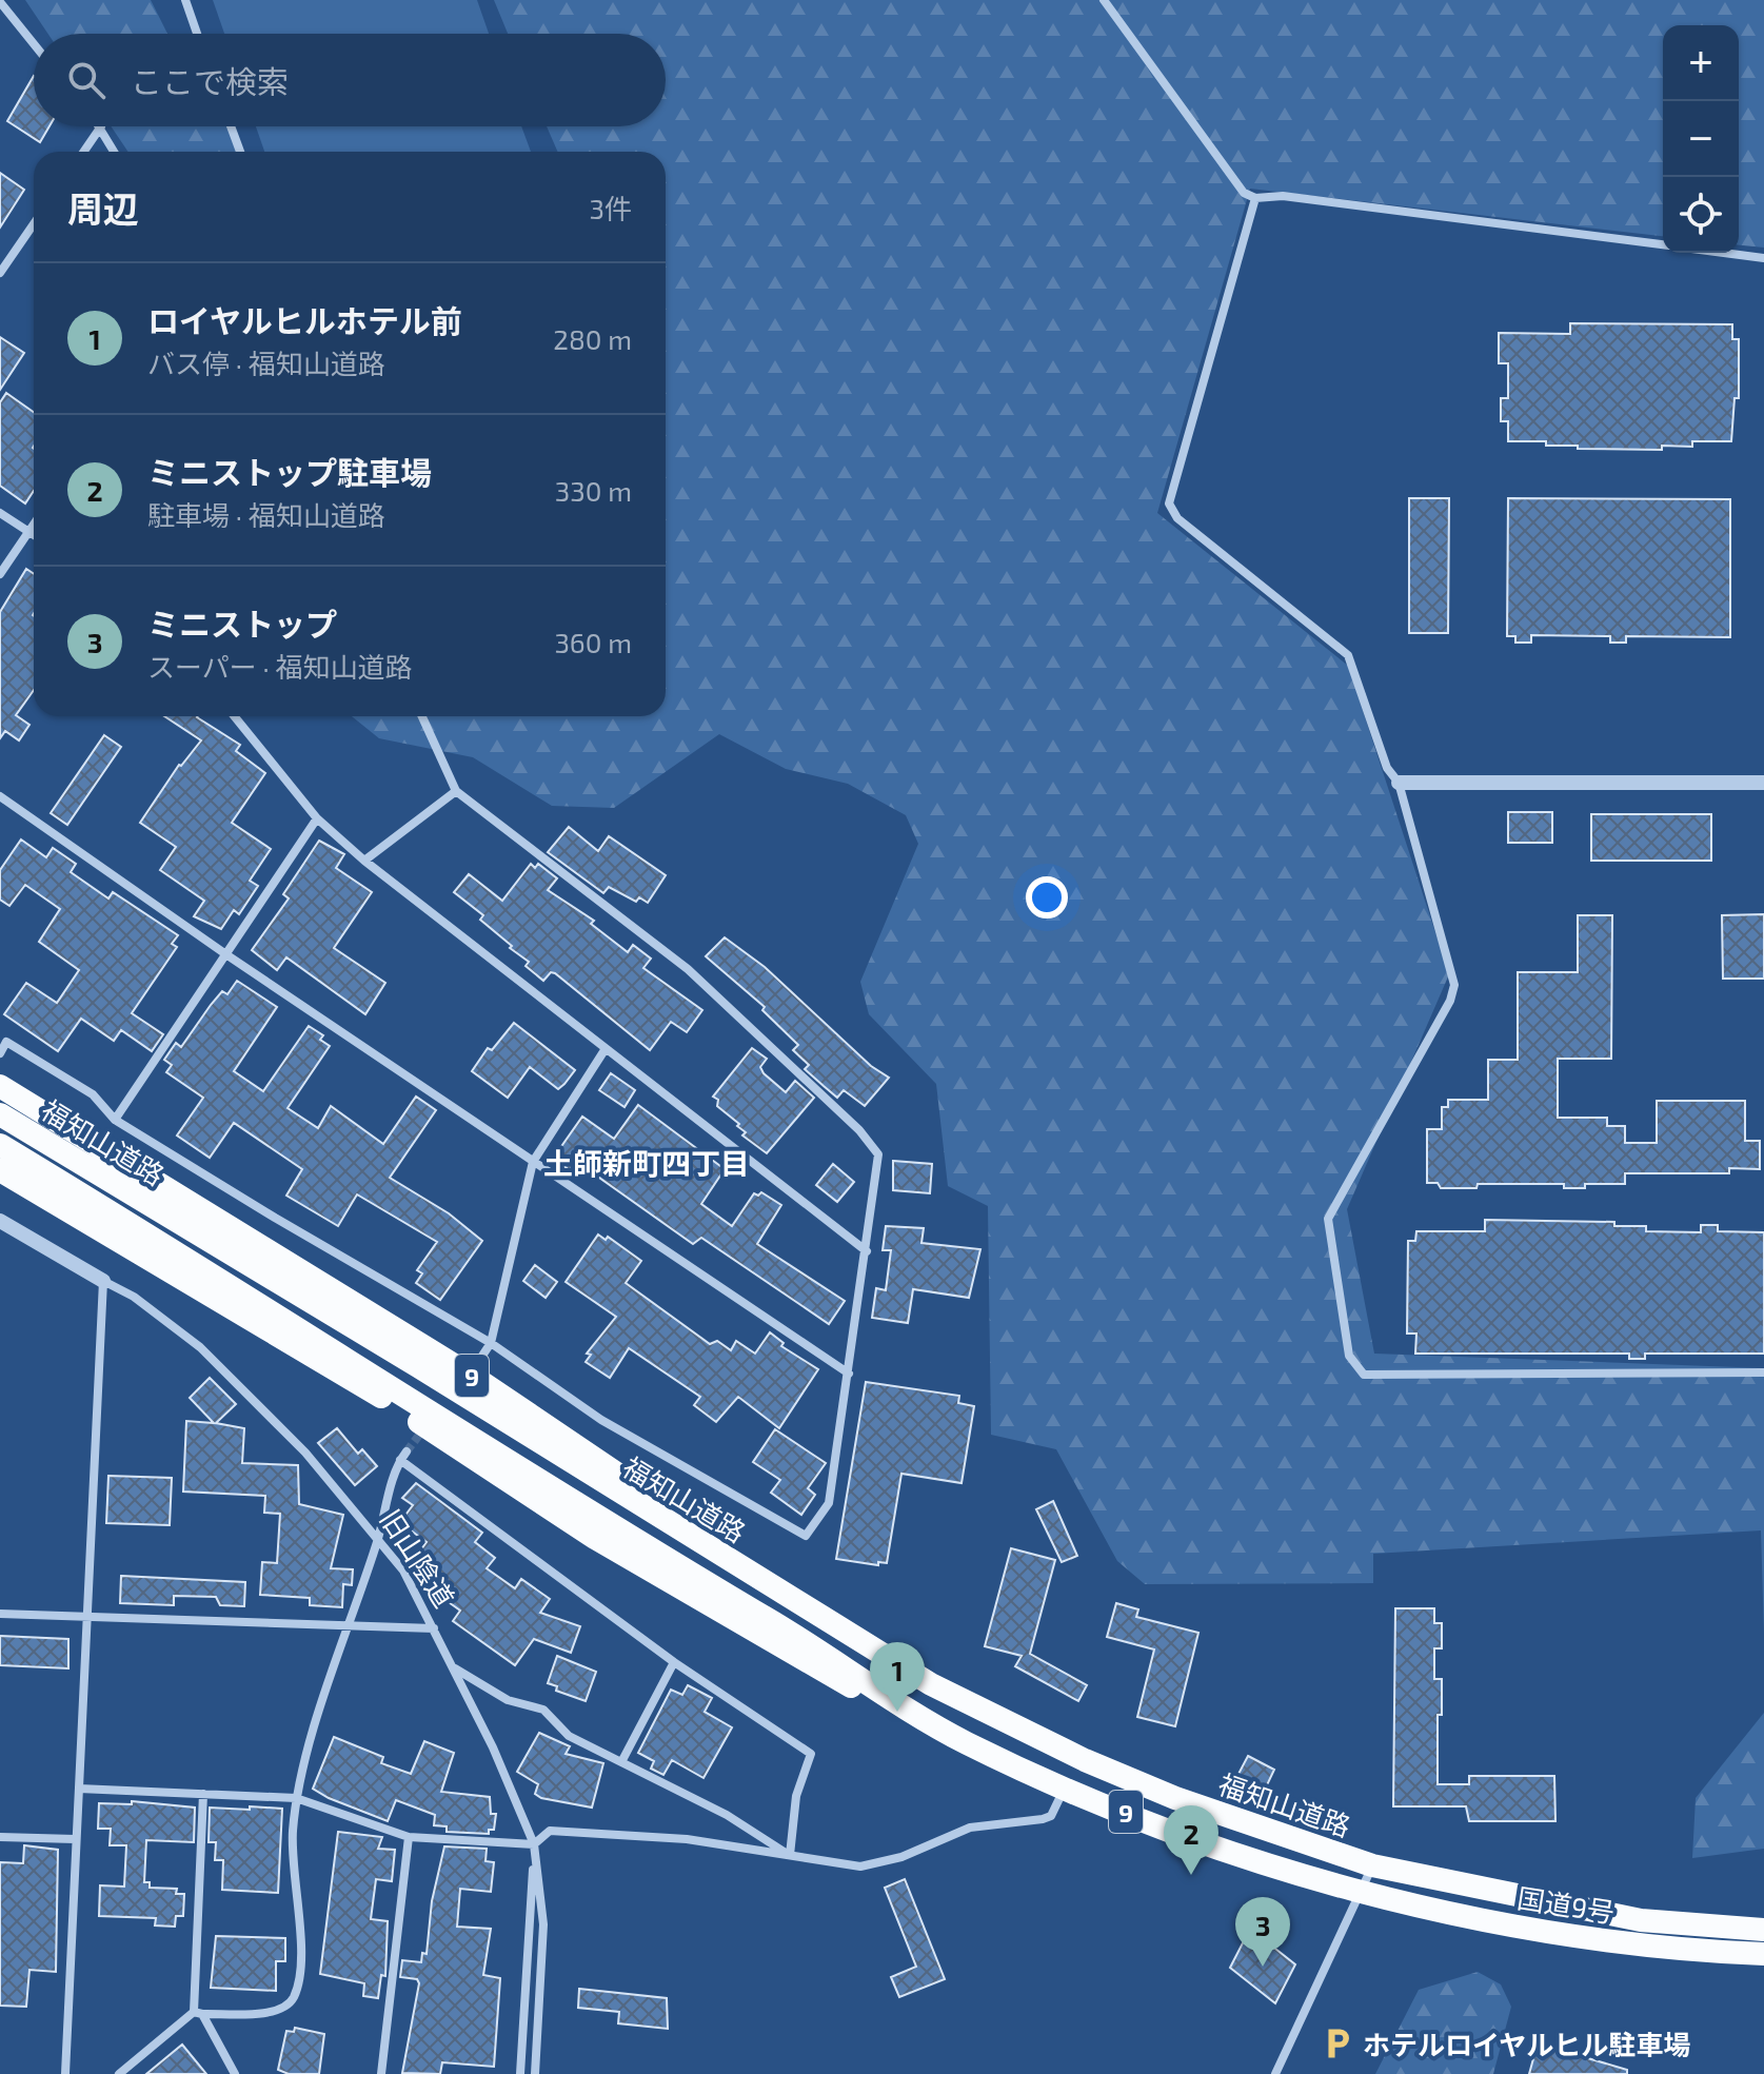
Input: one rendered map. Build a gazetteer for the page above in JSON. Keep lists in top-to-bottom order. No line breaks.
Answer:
{"streets":{"highway":["福知山道路","9","国道9号"],"street":["旧山陰道"]},"crossings":[["福知山道路","9"],["福知山道路","国道9号"]],"districts":["土師新町四丁目"],"places":{"parking":["ホテルロイヤルヒル駐車場"]},"page":{"map_buttons":["+","−"],"search":"ここで検索","heading":["周辺","3件"],"list":[{"mark":"1","name":"ロイヤルヒルホテル前","note":"バス停 · 福知山道路","value":"280 m"},{"mark":"2","name":"ミニストップ駐車場","note":"駐車場 · 福知山道路","value":"330 m"},{"mark":"3","name":"ミニストップ","note":"スーパー · 福知山道路","value":"360 m"}],"pins":["1","2","3"]}}
